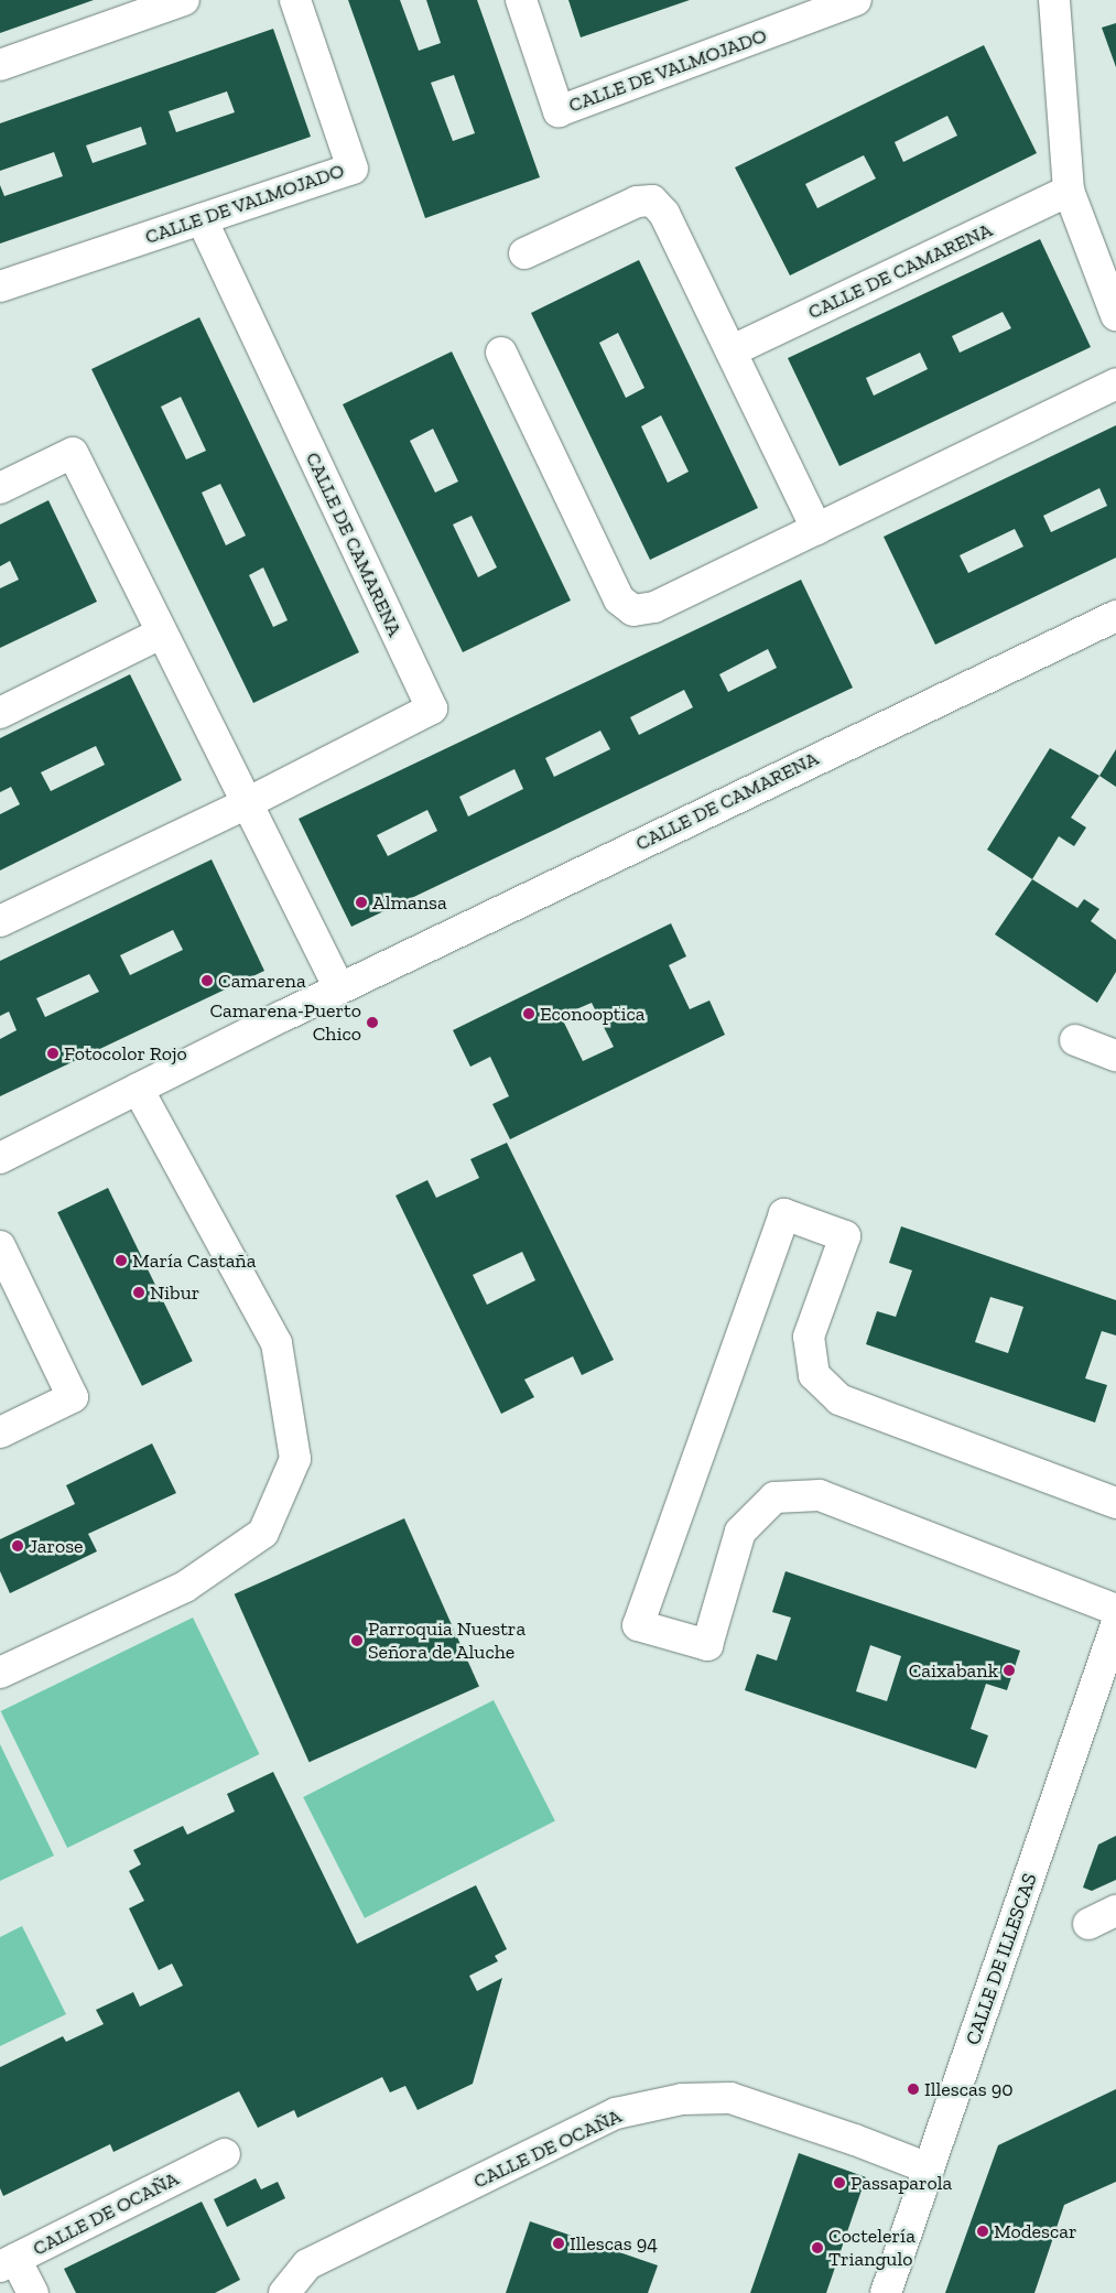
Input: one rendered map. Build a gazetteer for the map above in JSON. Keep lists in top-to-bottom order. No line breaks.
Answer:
{"streets":{"street":["CALLE DE VALMOJADO","CALLE DE CAMARENA","CALLE DE ILLESCAS","CALLE DE OCAÑA"]},"crossings":[["CALLE DE VALMOJADO","CALLE DE CAMARENA"],["CALLE DE ILLESCAS","CALLE DE OCAÑA"]],"places":["Almansa","Camarena","Econooptica","Camarena-Puerto Chico","Fotocolor Rojo","María Castaña","Nibur","Jarose","Parroquia Nuestra Señora de Aluche","Caixabank","Illescas 90","Passaparola","Modescar","Illescas 94","Coctelería Triangulo"]}
